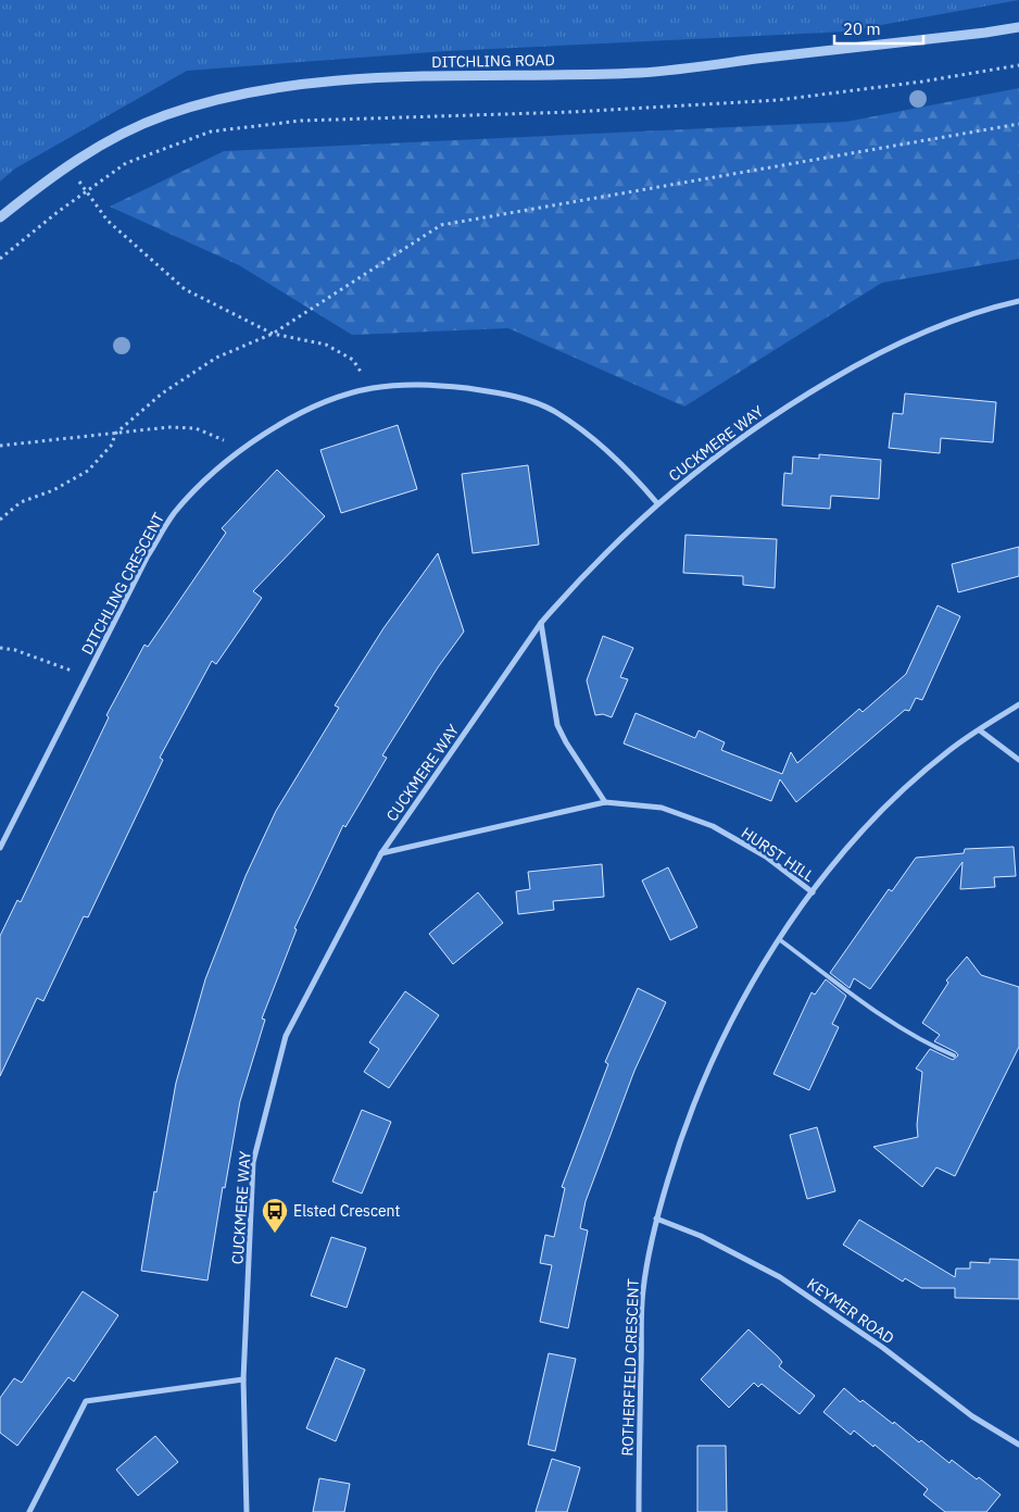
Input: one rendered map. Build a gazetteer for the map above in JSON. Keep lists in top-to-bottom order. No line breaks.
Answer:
{"streets":{"street":["DITCHLING ROAD","CUCKMERE WAY","DITCHLING CRESCENT","HURST HILL","KEYMER ROAD","ROTHERFIELD CRESCENT"]},"crossings":[["CUCKMERE WAY","DITCHLING CRESCENT"],["CUCKMERE WAY","HURST HILL"],["HURST HILL","ROTHERFIELD CRESCENT"],["KEYMER ROAD","ROTHERFIELD CRESCENT"]],"places":{"bus stop":["Elsted Crescent"]},"scale_bar":"20 m"}
